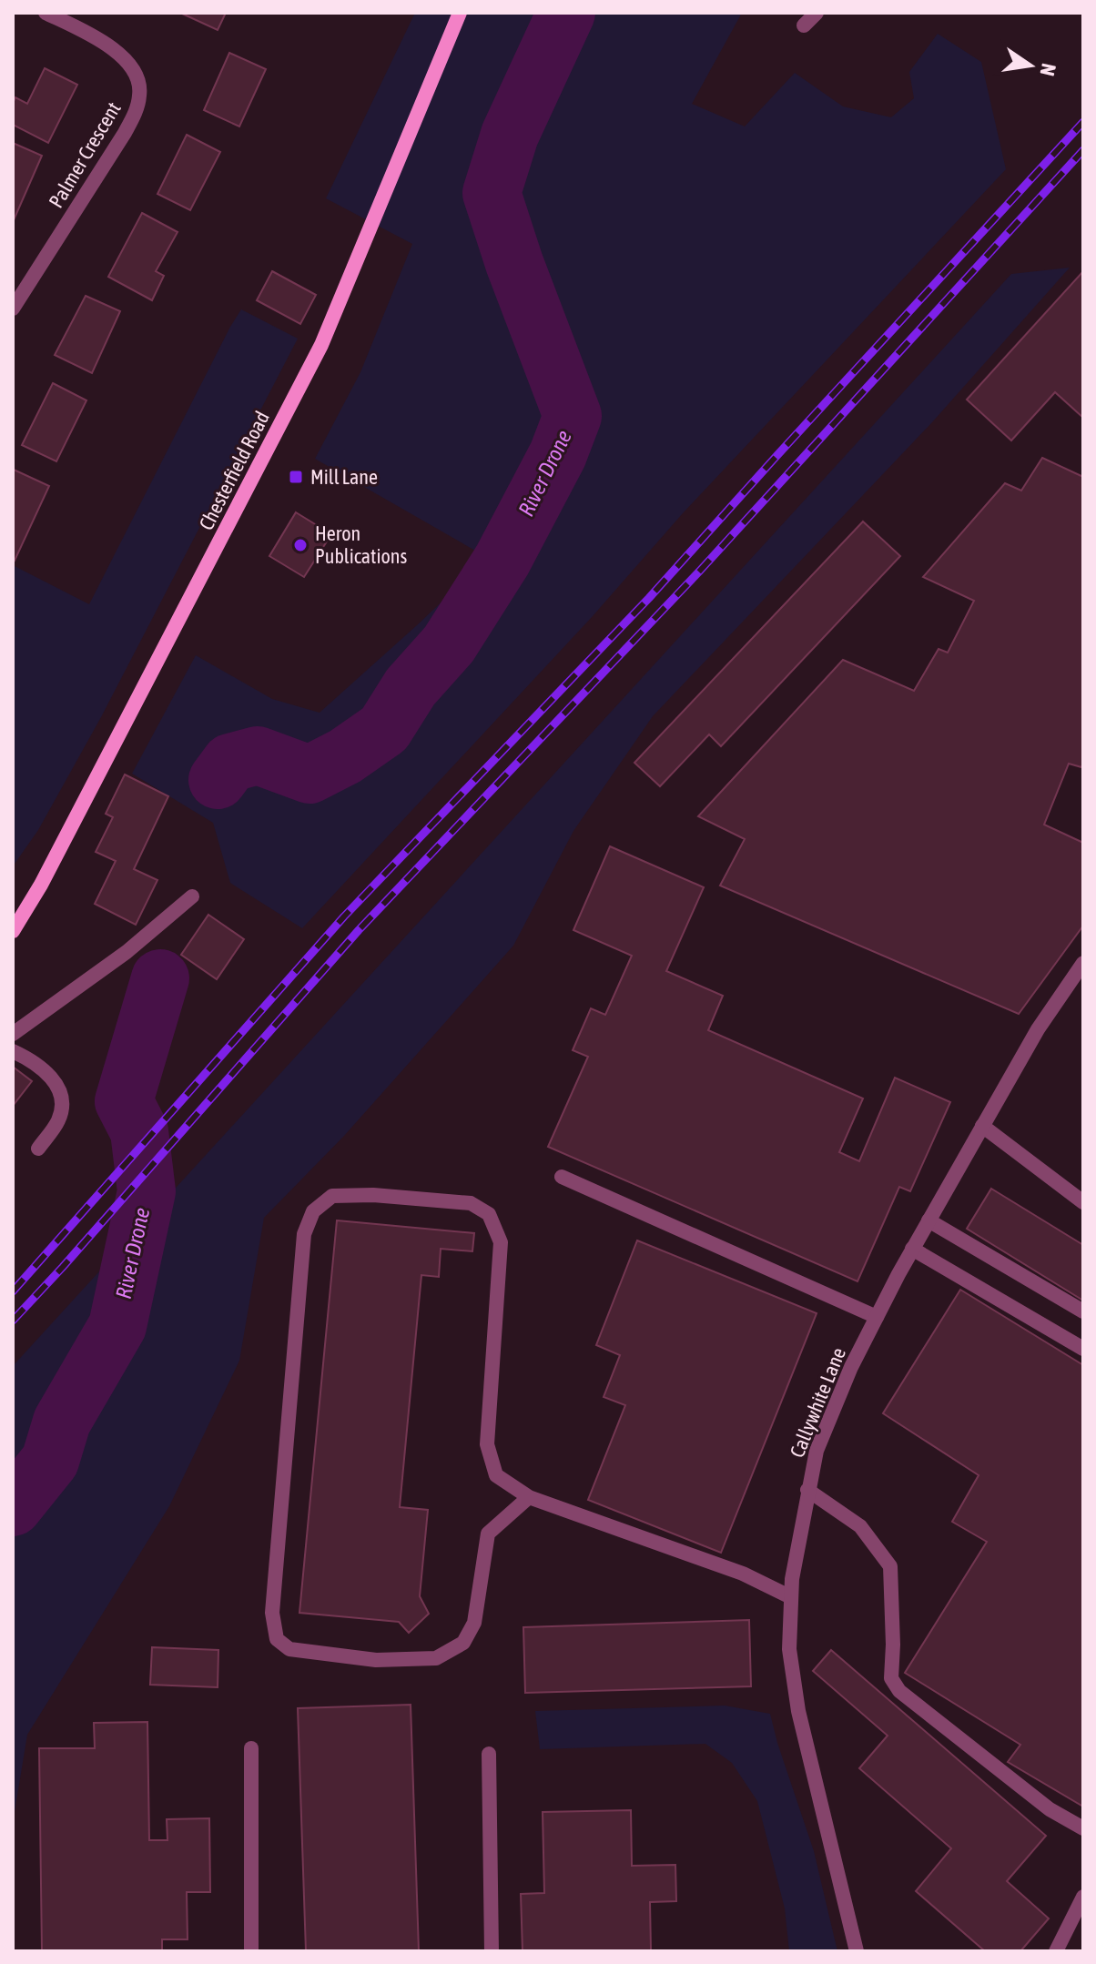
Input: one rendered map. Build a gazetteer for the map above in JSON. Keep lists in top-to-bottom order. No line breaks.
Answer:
{"streets":{"main road":["Chesterfield Road"],"street":["Palmer Crescent","Callywhite Lane"]},"water":["River Drone"],"places":{"transit":["Mill Lane"],"other":["Heron Publications"]},"north":"right"}
